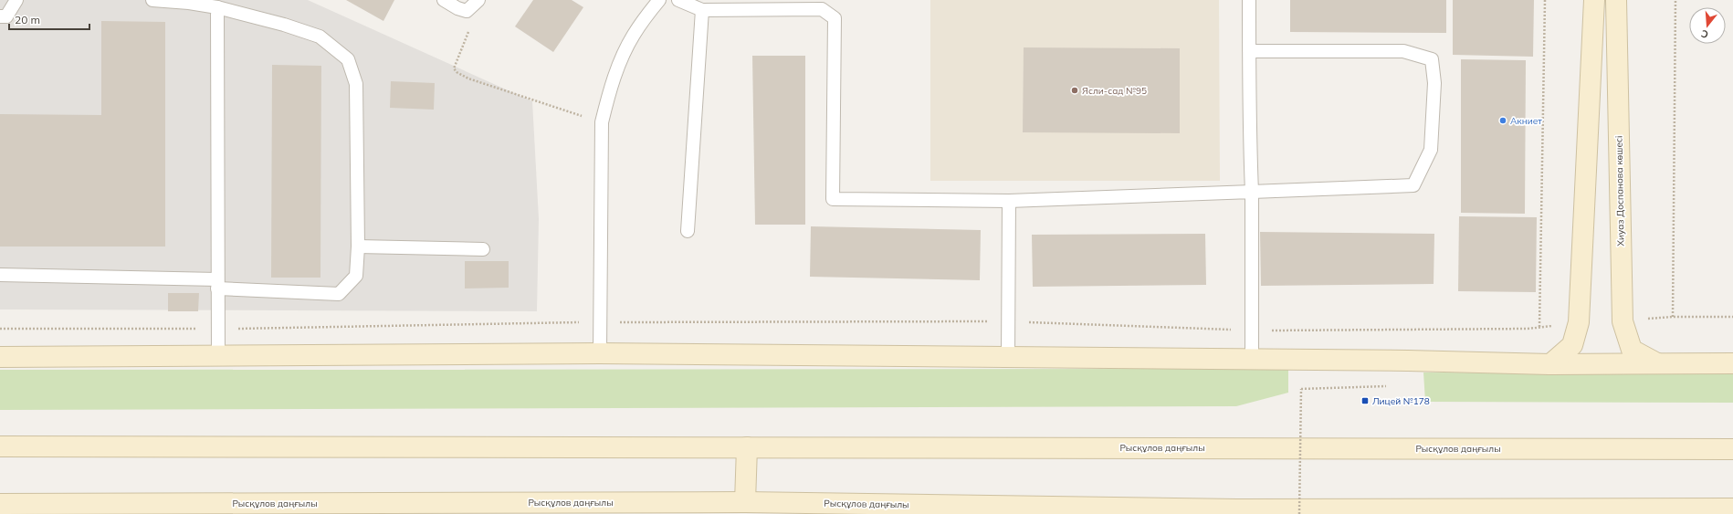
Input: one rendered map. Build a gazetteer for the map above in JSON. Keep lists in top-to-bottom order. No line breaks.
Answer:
{"streets":{"main road":["Хиуаз Доспанова көшесі","Рысқұлов даңғылы"]},"places":{"other":["Ясли-сад №95","Акниет"],"transit":["Лицей №178"]},"scale_bar":"20 m","north":"bottom"}
